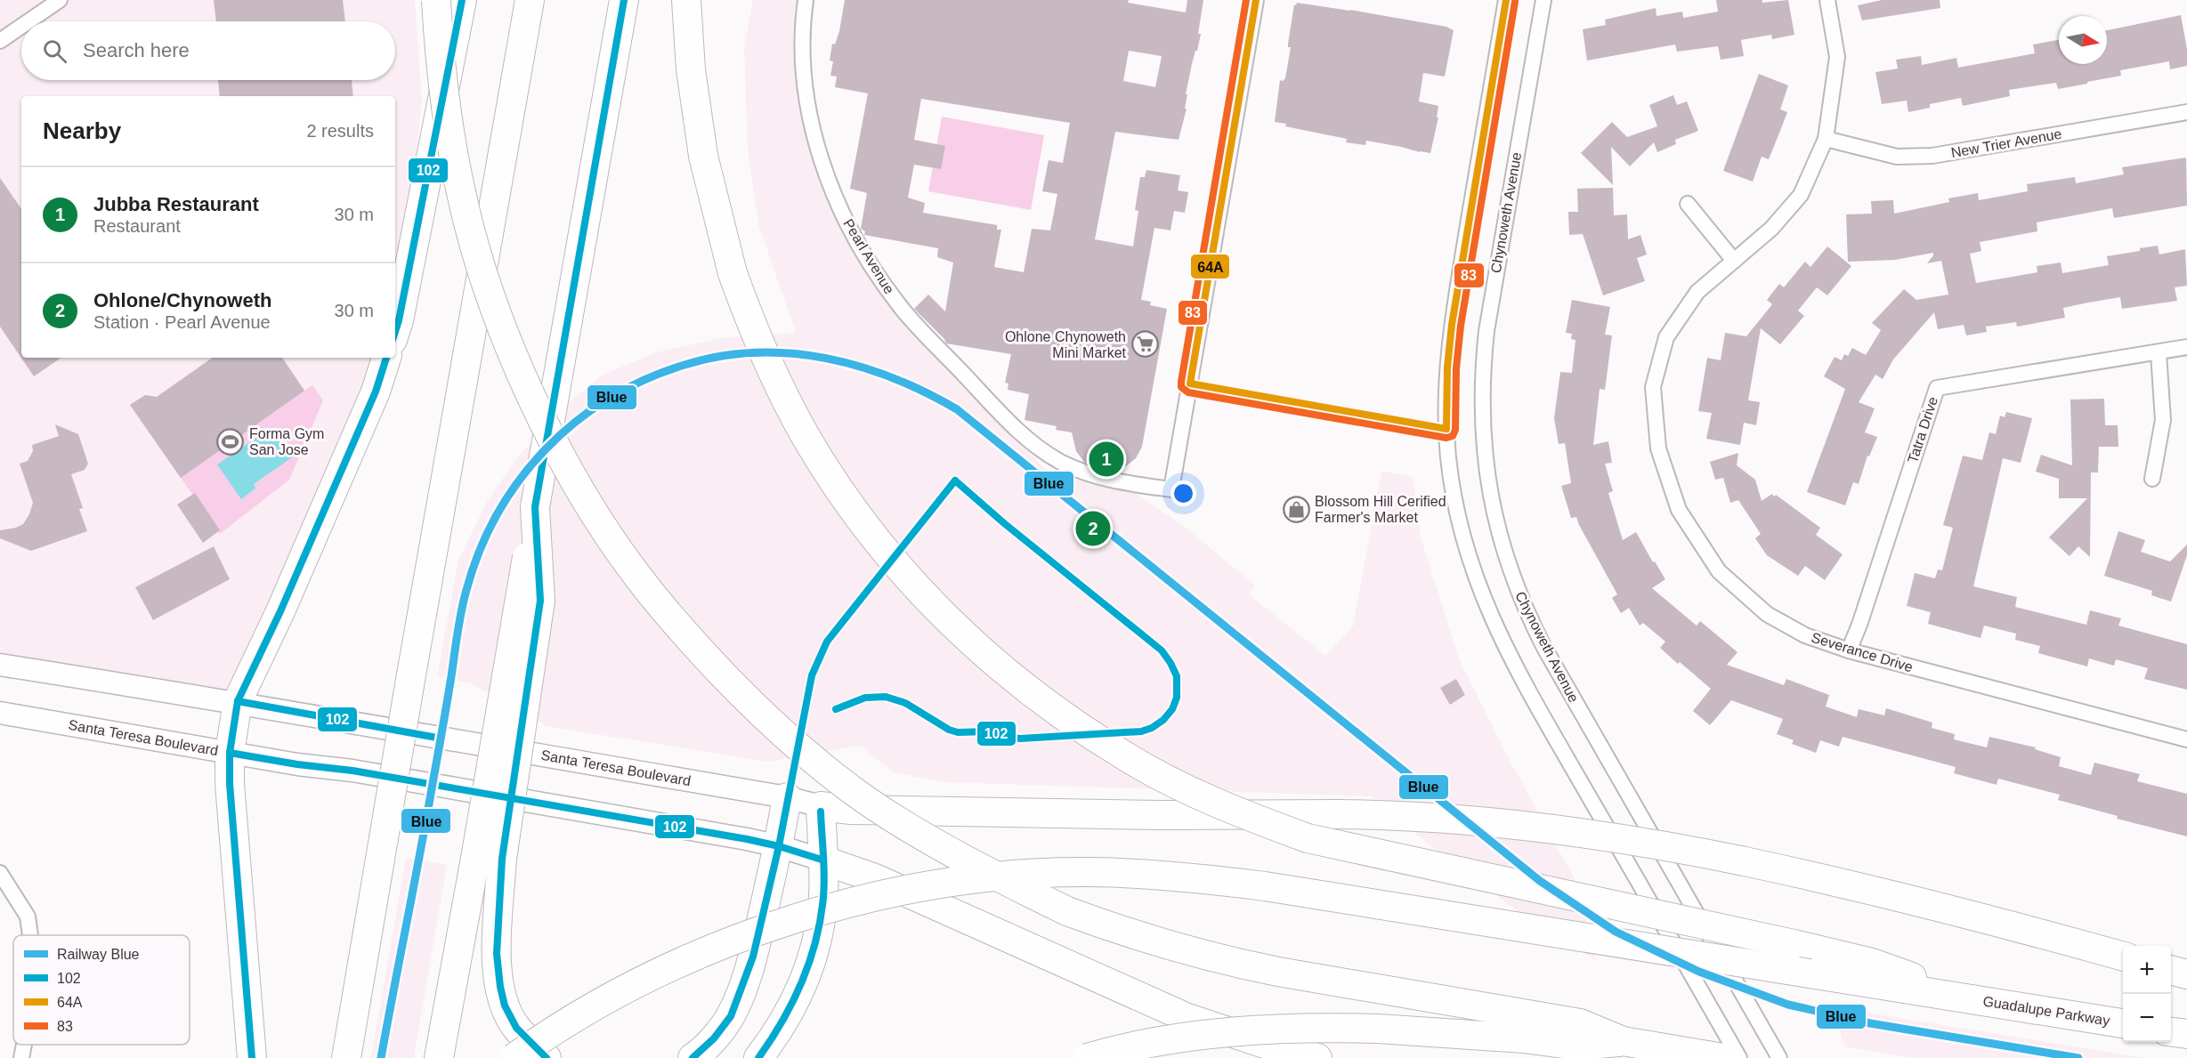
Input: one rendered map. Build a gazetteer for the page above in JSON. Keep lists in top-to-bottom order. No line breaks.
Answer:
{"streets":{"highway":["Guadalupe Parkway"],"main road":["Santa Teresa Boulevard"],"street":["New Trier Avenue","Chynoweth Avenue","Pearl Avenue","Tatra Drive","Severance Drive"]},"crossings":[["New Trier Avenue","Severance Drive"],["Tatra Drive","Severance Drive"]],"places":{"supermarket":["Ohlone Chynoweth Mini Market"],"sports":["Forma Gym San Jose"],"shop":["Blossom Hill Cerified Farmer's Market"]},"lines":["transit line 102","transit line 64A","transit line 83","rail line Blue"],"legend":["Railway Blue","102","64A","83"],"north":"right","page":{"search":"Search here","heading":["Nearby","2 results"],"list":[{"mark":"1","name":"Jubba Restaurant","note":"Restaurant","value":"30 m"},{"mark":"2","name":"Ohlone/Chynoweth","note":"Station · Pearl Avenue","value":"30 m"}],"pins":["1","2"],"map_buttons":["+","−"]}}
